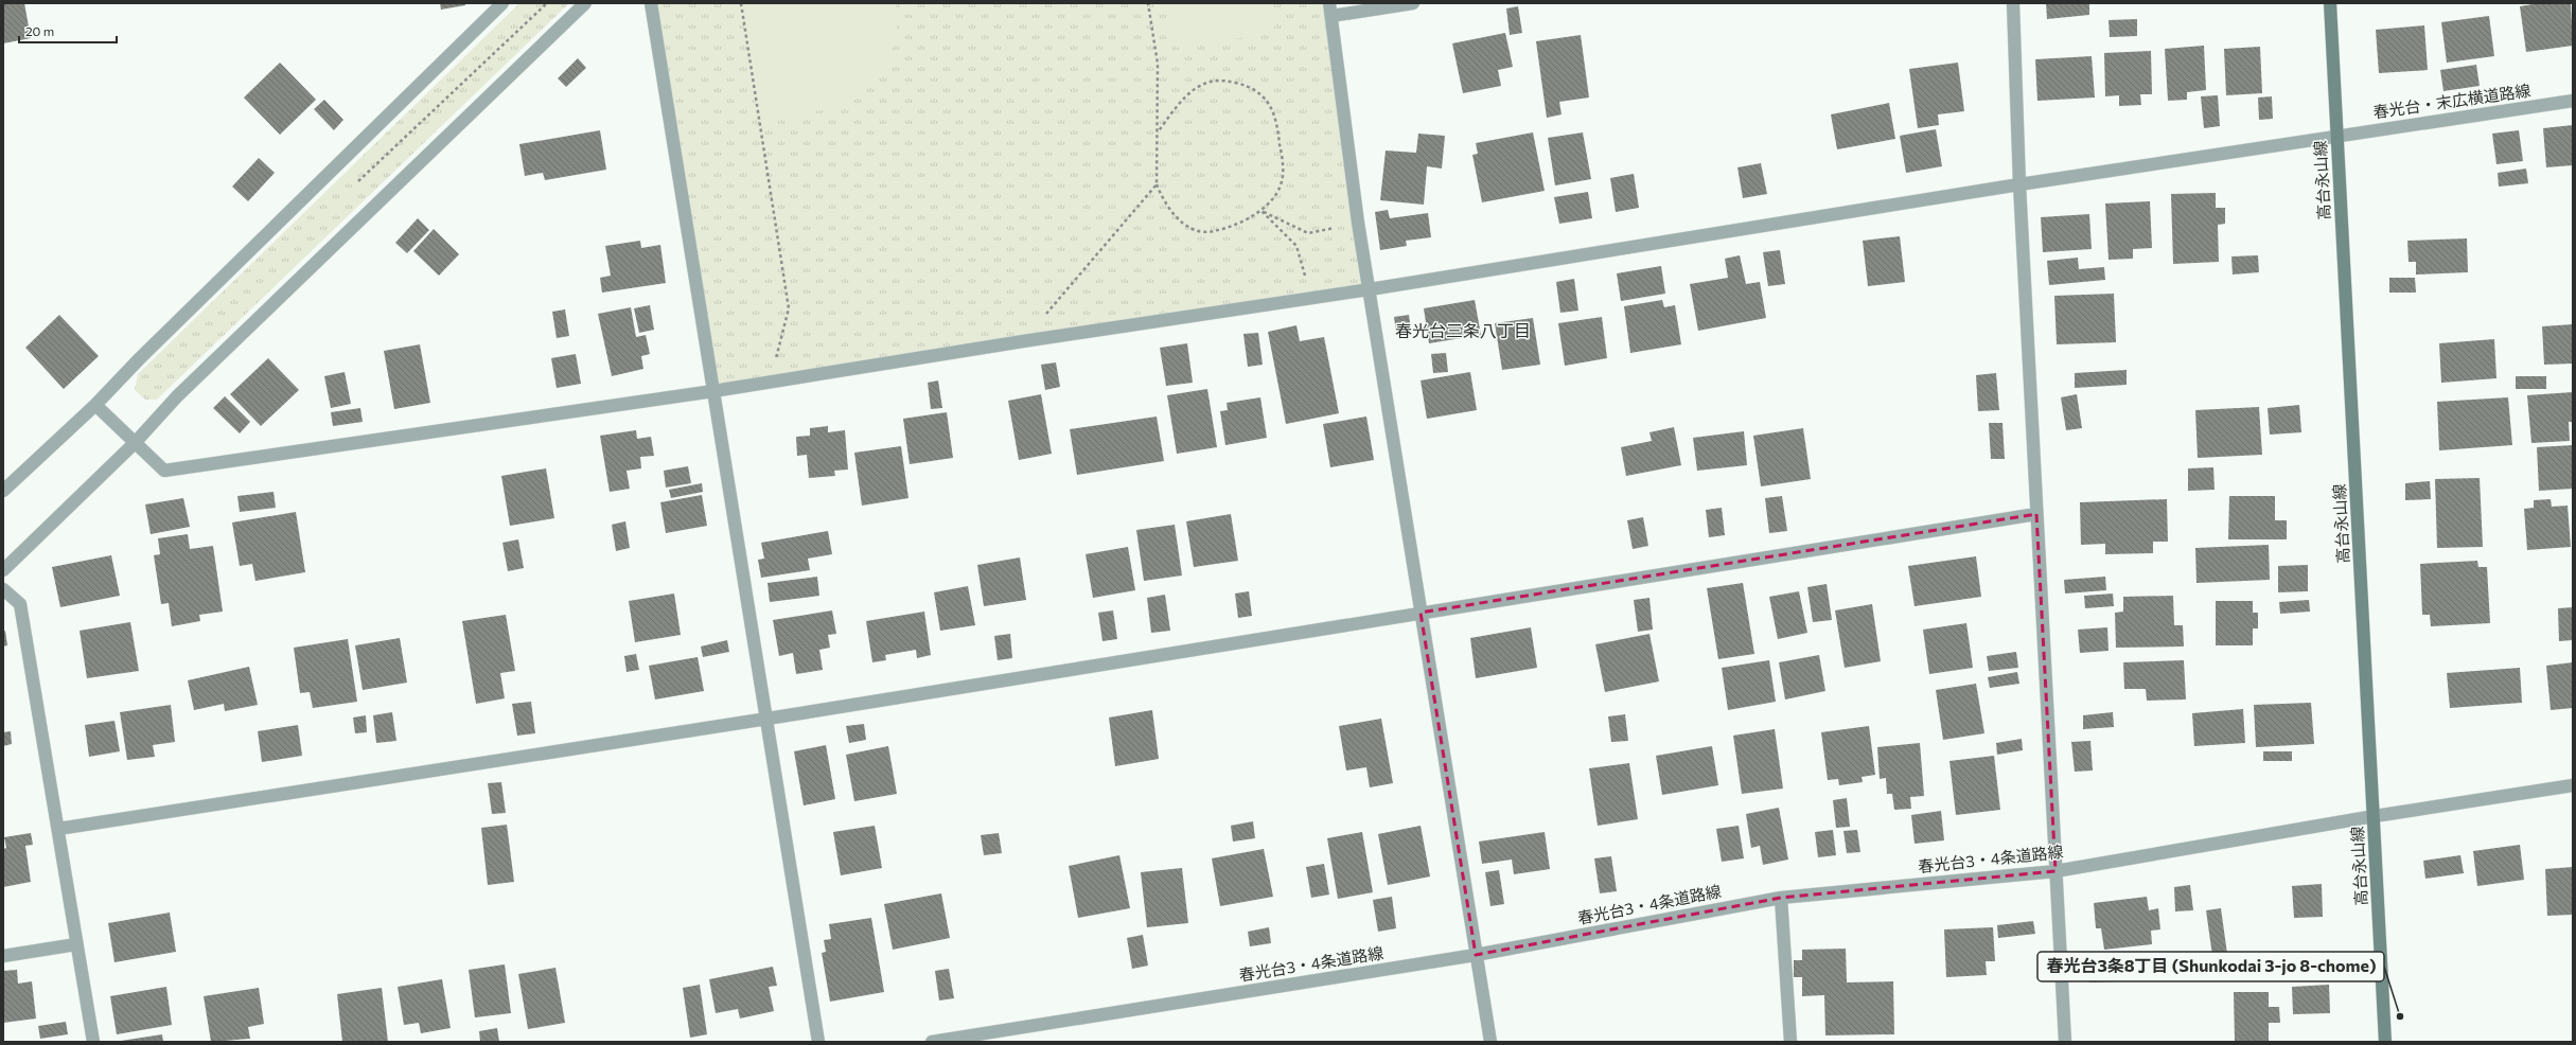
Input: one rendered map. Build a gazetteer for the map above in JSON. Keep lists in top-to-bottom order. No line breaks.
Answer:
{"streets":{"street":["春光台・末広横道路線","高台永山線","春光台3・4条道路線"]},"crossings":[["春光台・末広横道路線","高台永山線"],["高台永山線","春光台3・4条道路線"]],"districts":["春光台三条八丁目"],"places":["春光台3条8丁目 (Shunkodai 3-jo 8-chome)"],"scale_bar":"20 m"}
